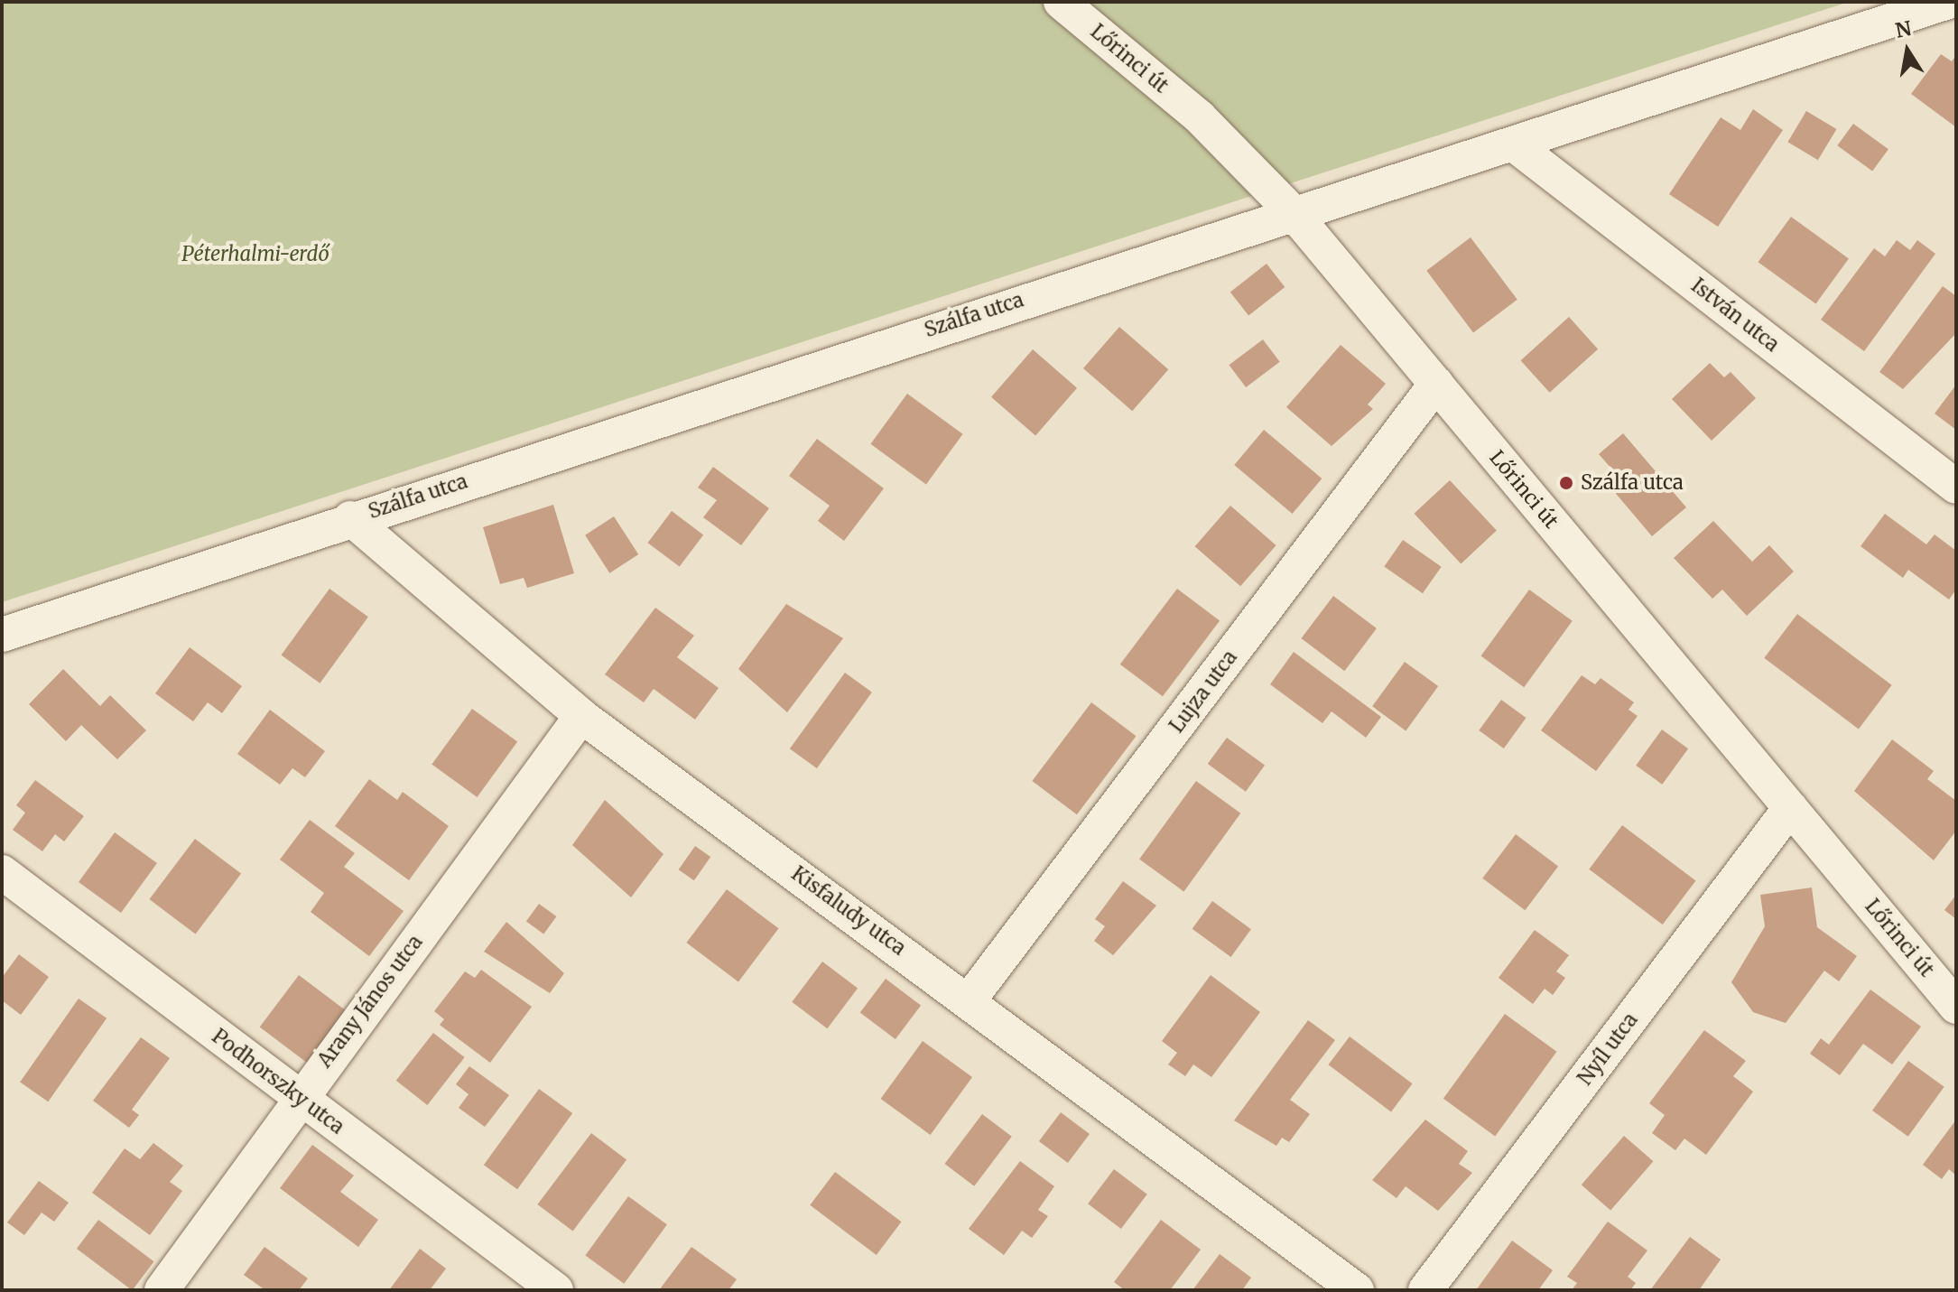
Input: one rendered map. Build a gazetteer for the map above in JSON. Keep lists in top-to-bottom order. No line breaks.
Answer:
{"streets":{"street":["Lőrinci út","Szálfa utca","István utca","Lujza utca","Kisfaludy utca","Arany János utca","Nyíl utca","Podhorszky utca"]},"crossings":[["Lőrinci út","Szálfa utca"],["Lőrinci út","Lujza utca"],["Lőrinci út","Nyíl utca"],["Szálfa utca","István utca"],["Szálfa utca","Kisfaludy utca"],["Lujza utca","Kisfaludy utca"],["Kisfaludy utca","Arany János utca"],["Arany János utca","Podhorszky utca"]],"parks":["Péterhalmi-erdő"],"places":["Szálfa utca"],"north":"top"}
